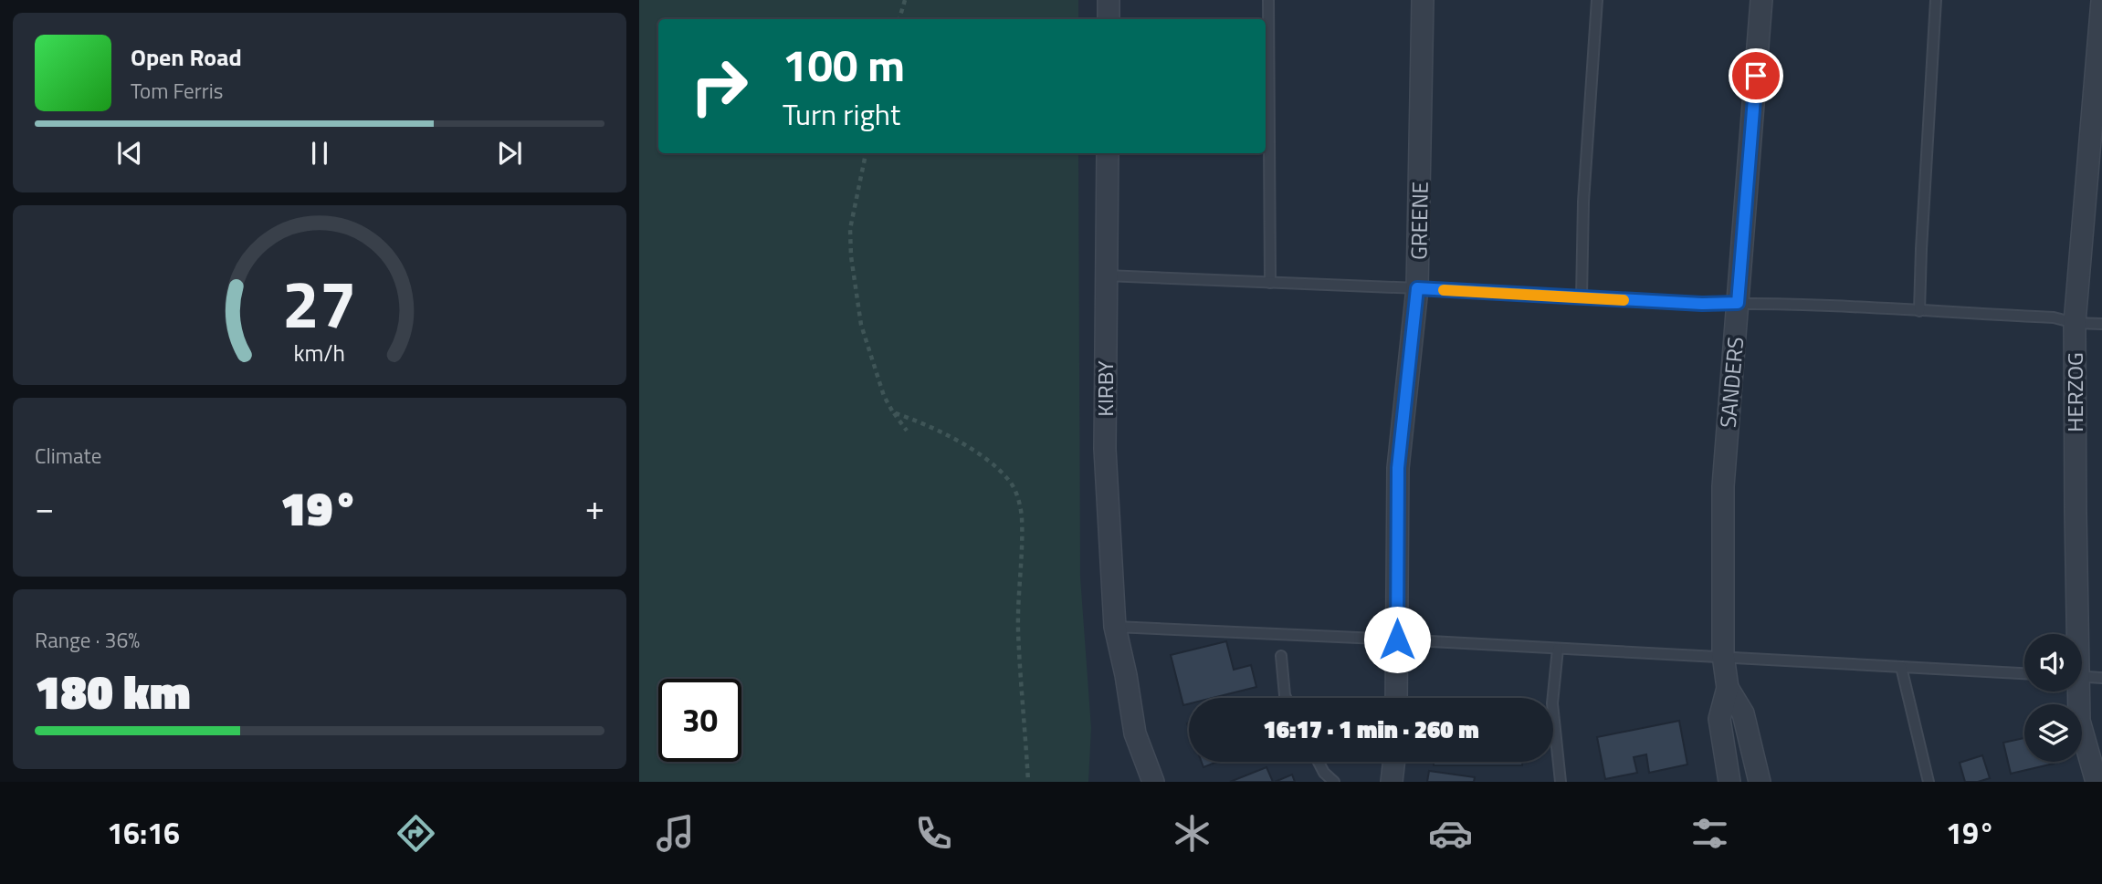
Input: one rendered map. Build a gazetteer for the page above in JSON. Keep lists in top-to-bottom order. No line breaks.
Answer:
{"streets":{"street":["GREENE","SANDERS","KIRBY","HERZOG"]},"page":{"turn":["100 m","Turn right"],"song":["Open Road","Tom Ferris"],"tile":["Climate",["Range · 36%","180 km"]],"heat":["−","19°","+"],"limit":"30","trip":"16:17 · 1 min · 260 m","tabs":["16:16","19°"],"gauge":["27","km/h"]}}
